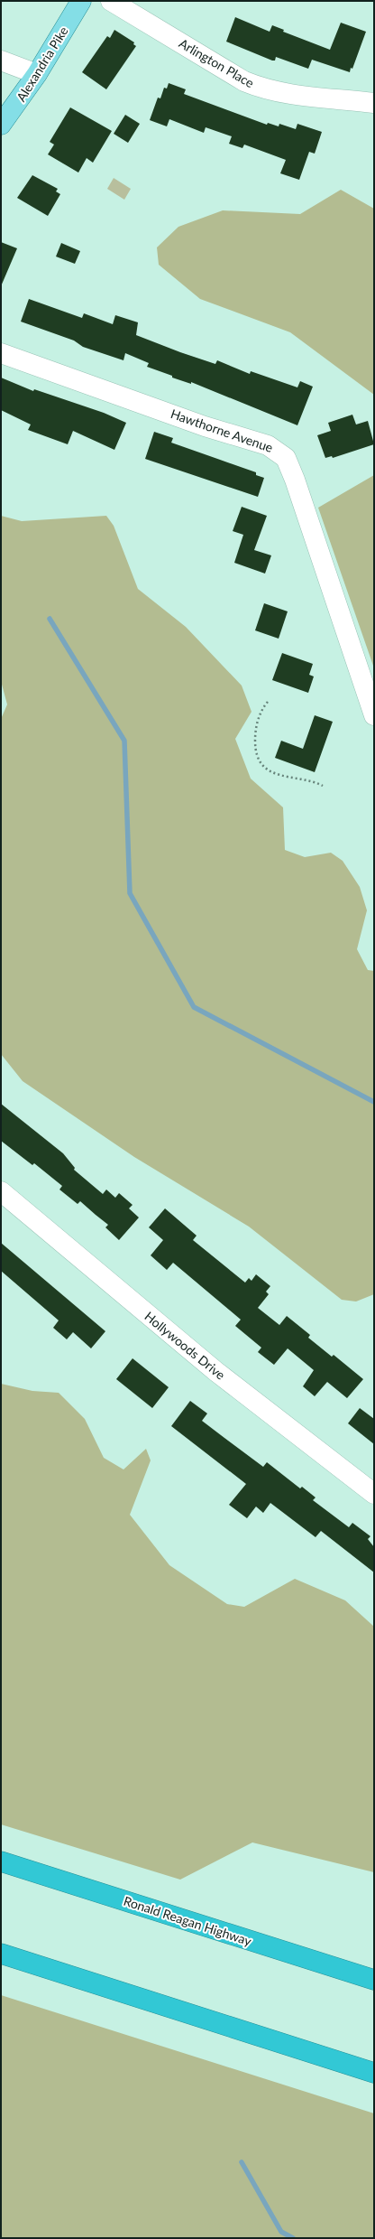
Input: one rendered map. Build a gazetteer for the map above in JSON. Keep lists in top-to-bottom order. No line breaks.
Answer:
{"streets":{"highway":["Ronald Reagan Highway"],"main road":["Alexandria Pike"],"street":["Arlington Place","Hawthorne Avenue","Hollywoods Drive"]}}
